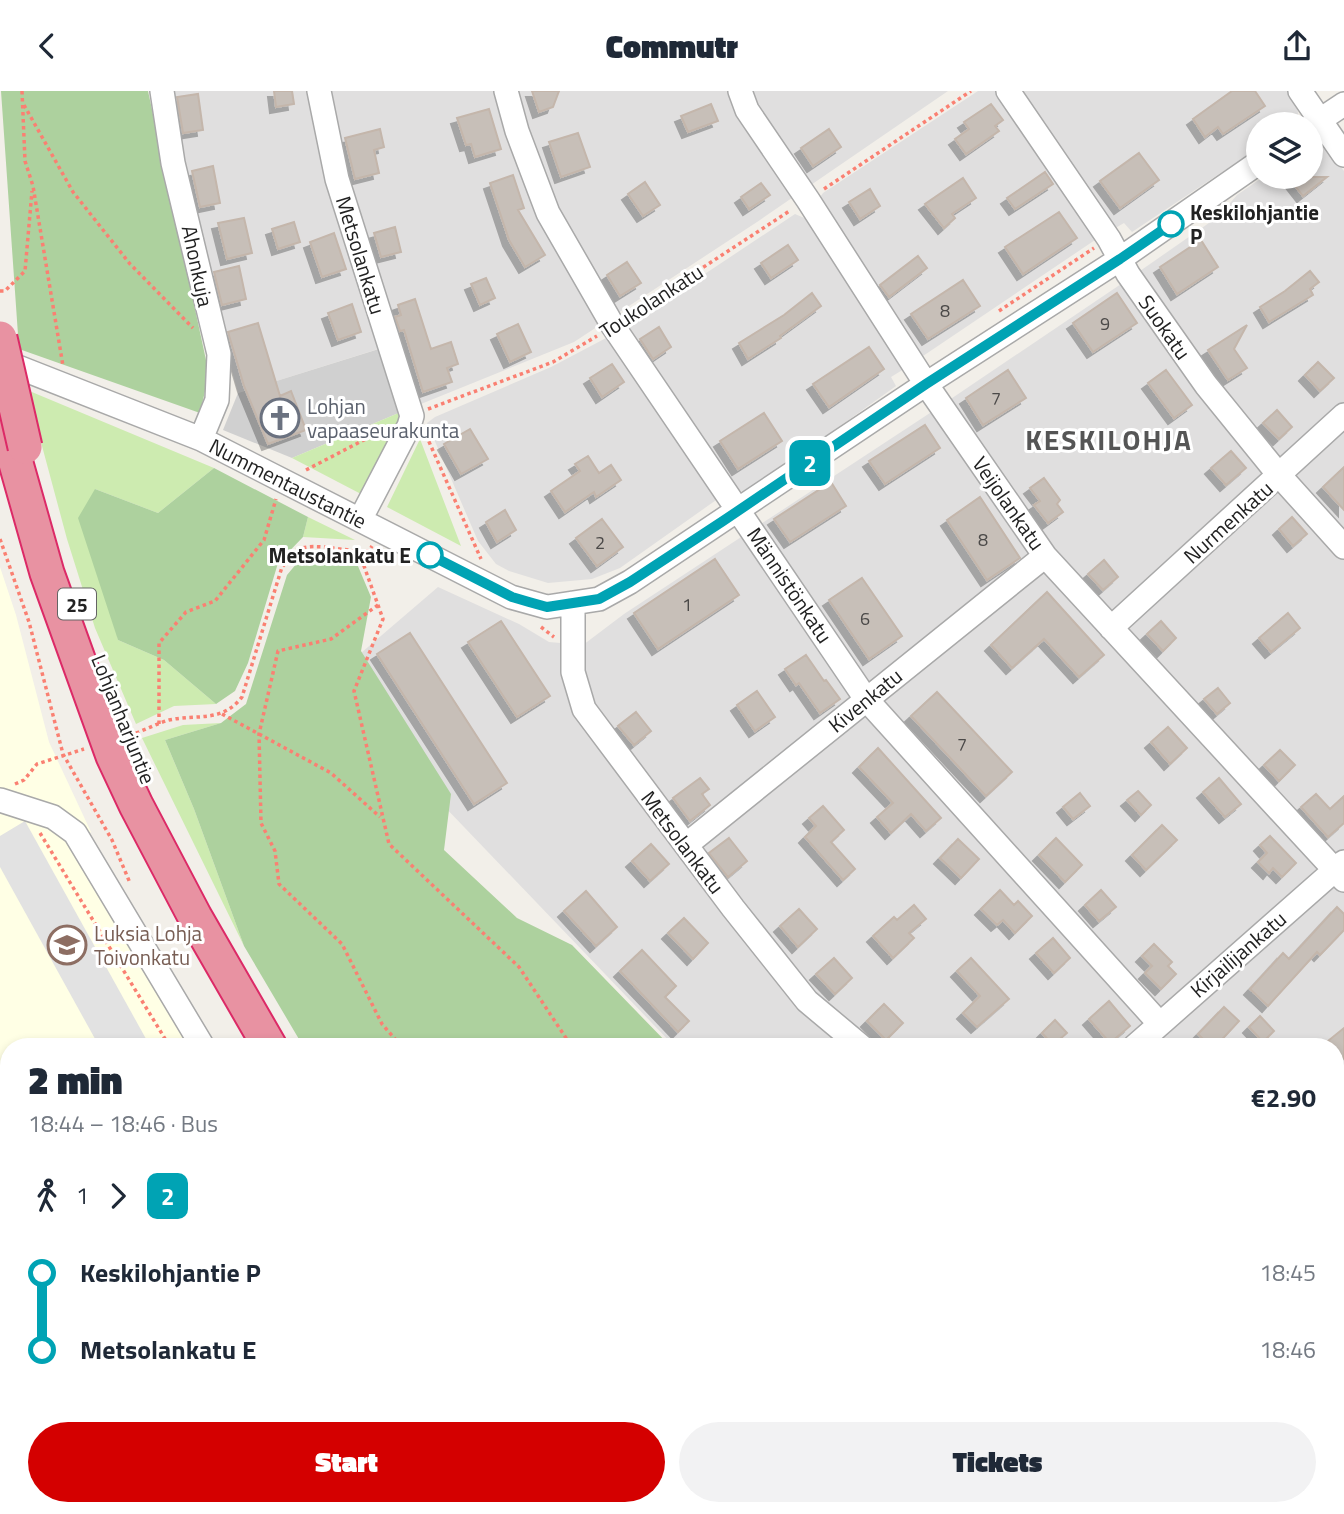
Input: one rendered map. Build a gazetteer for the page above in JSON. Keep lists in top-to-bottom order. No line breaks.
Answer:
{"streets":{"highway":["25","Lohjanharjuntie"],"street":["Metsolankatu","Ahonkuja","Suokatu","Nummentaustantie","Veijolankatu","Nurmenkatu","Männistönkatu","Kivenkatu","Kirjailijankatu"],"path":["Toukolankatu"]},"crossings":[["Metsolankatu","Toukolankatu"],["Metsolankatu","Nummentaustantie"],["Metsolankatu","Kivenkatu"],["Ahonkuja","Nummentaustantie"],["Toukolankatu","Veijolankatu"],["Toukolankatu","Männistönkatu"],["Suokatu","Nummentaustantie"],["Suokatu","Nurmenkatu"],["Nummentaustantie","Veijolankatu"],["Nummentaustantie","Männistönkatu"],["Veijolankatu","Nurmenkatu"],["Veijolankatu","Kivenkatu"],["Veijolankatu","Kirjailijankatu"],["Männistönkatu","Kivenkatu"],["Männistönkatu","Kirjailijankatu"]],"districts":["KESKILOHJA"],"places":{"other":["Keskilohjantie P","Metsolankatu E"],"church":["Lohjan vapaaseurakunta"],"school or university":["Luksia Lohja Toivonkatu"]},"lines":["bus line 2"],"house_numbers":["8","9","7","8","2","1","6","7"],"page":{"header":"Commutr","on_map":"2","heading":["2 min","18:44 – 18:46 · Bus","€2.90"],"legs":["1","2"],"list":[{"name":"Keskilohjantie P","value":"18:45"},{"name":"Metsolankatu E","value":"18:46"}],"buttons":["Start","Tickets"]}}
